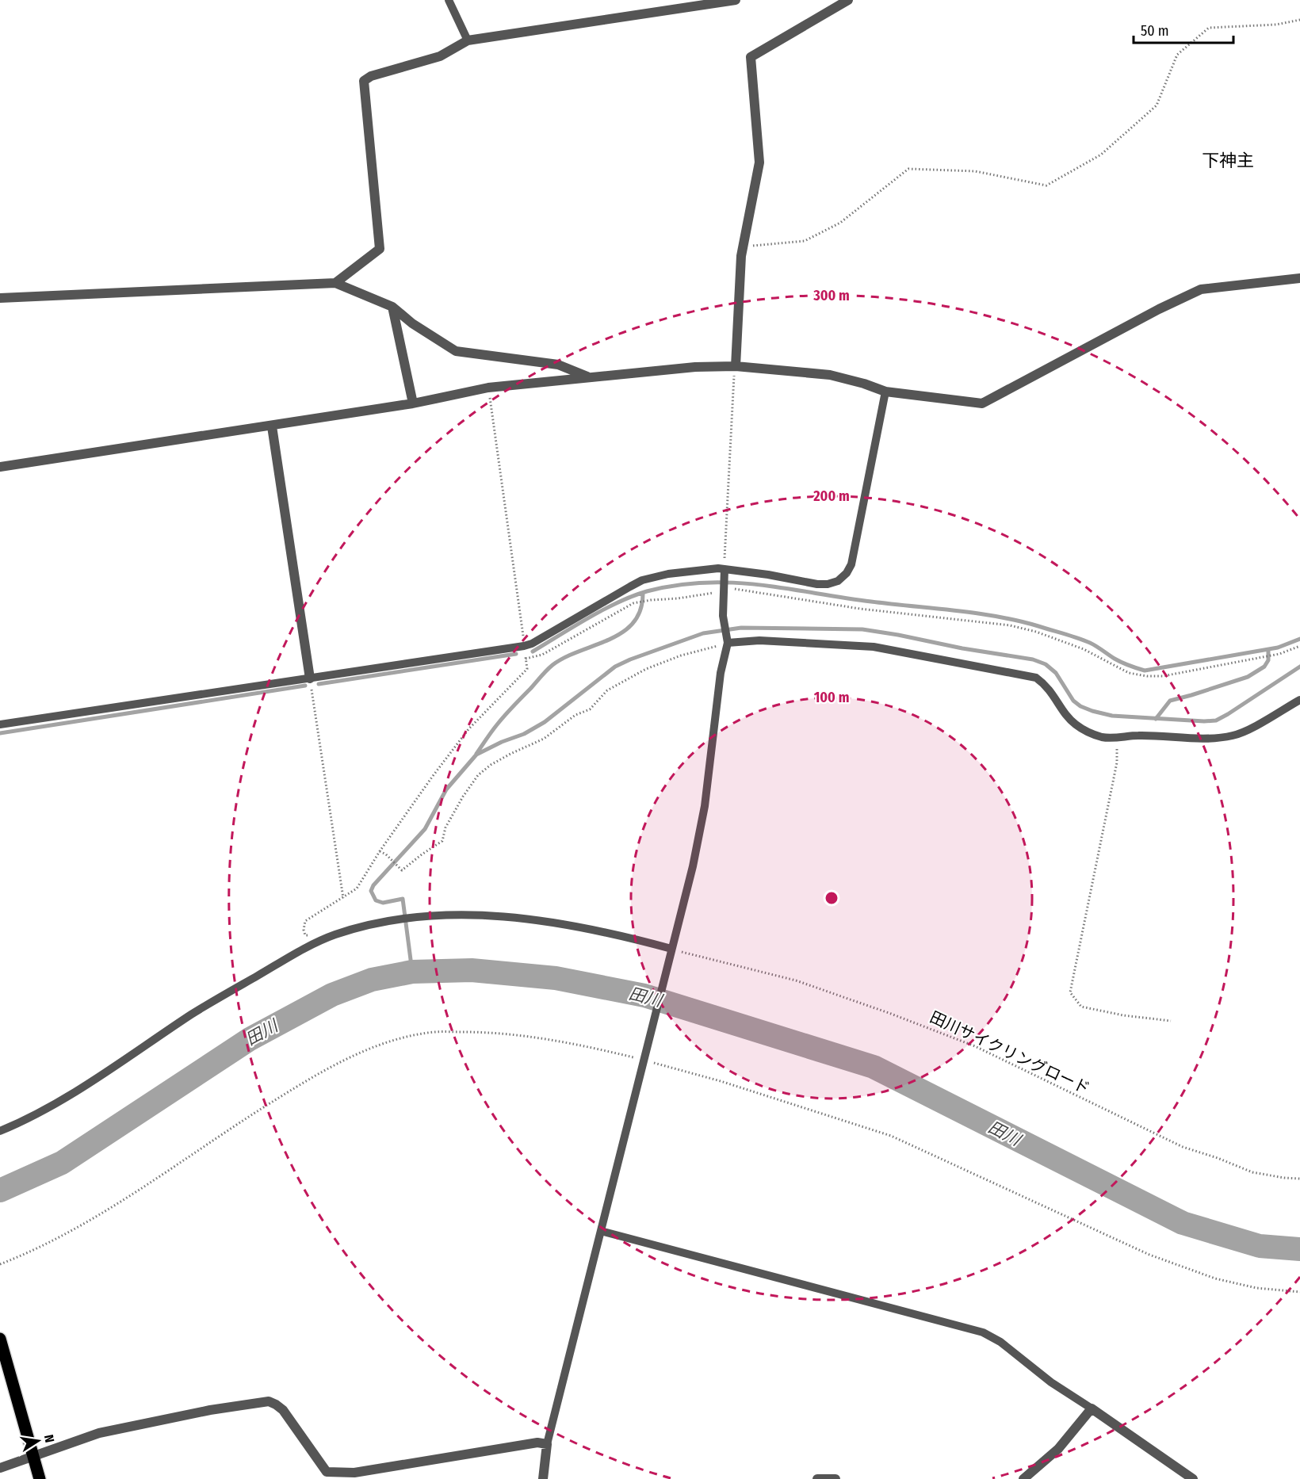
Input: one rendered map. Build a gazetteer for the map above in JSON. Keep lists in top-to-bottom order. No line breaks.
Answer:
{"streets":{"path":["田川サイクリングロード"]},"districts":["下神主"],"water":["田川"],"scale_bar":"50 m","north":"right","rings":["300 m","200 m","100 m"]}
